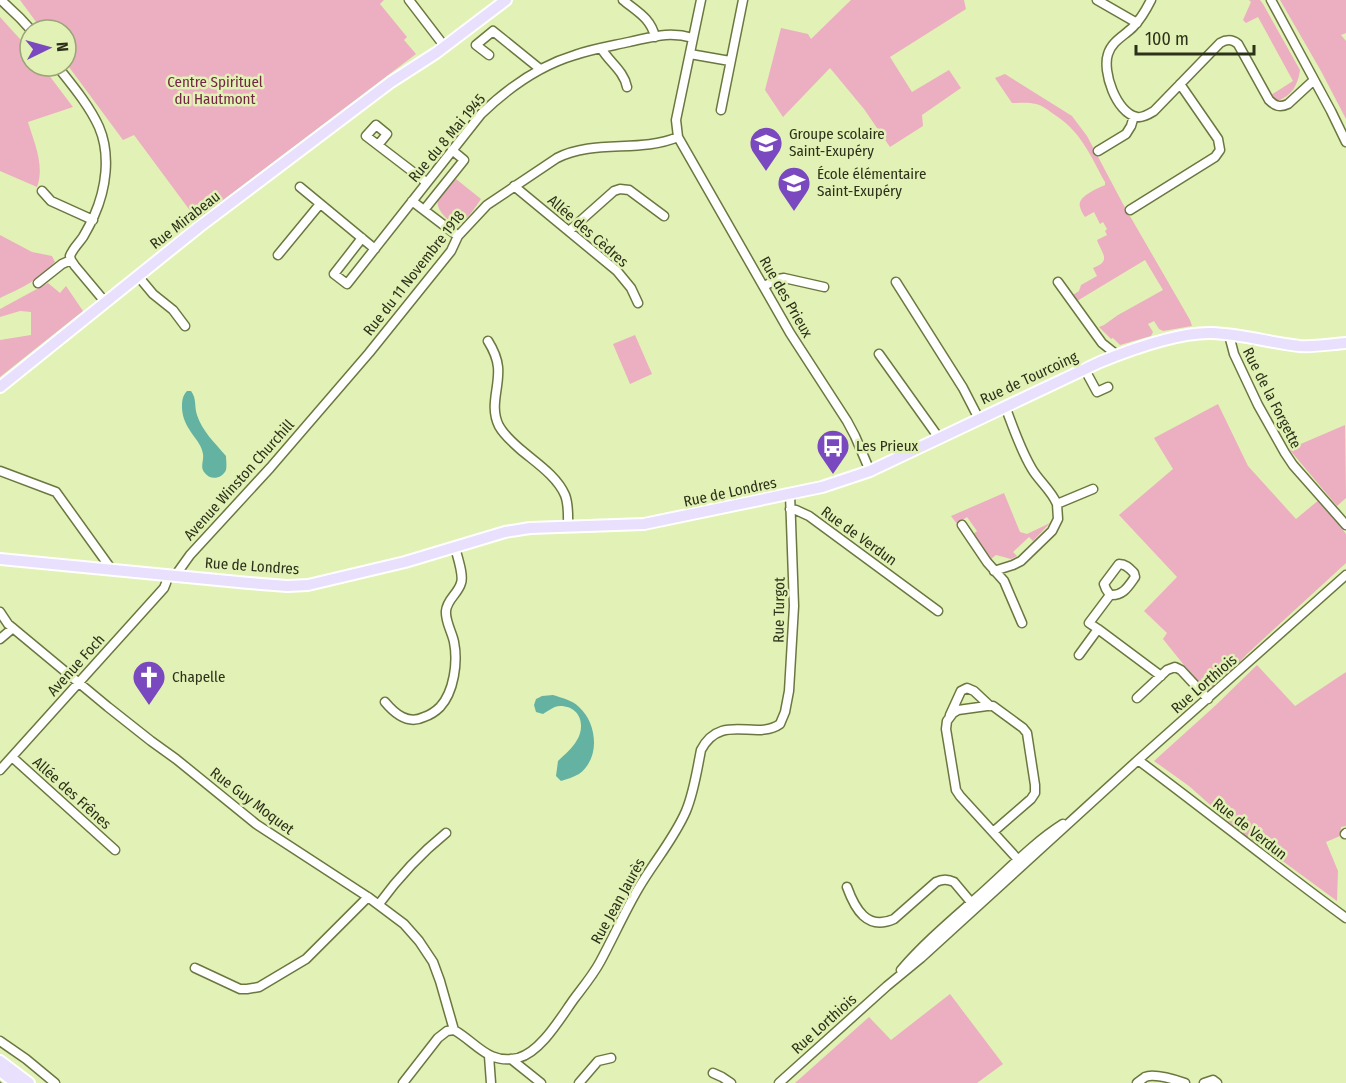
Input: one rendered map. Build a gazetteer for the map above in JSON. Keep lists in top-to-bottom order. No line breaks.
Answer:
{"streets":{"main road":["Rue Mirabeau","Rue de Tourcoing","Rue de Londres"],"street":["Rue du 8 Mai 1945","Allée des Cèdres","Rue du 11 Novembre 1918","Rue des Prieux","Rue de la Forgette","Avenue Winston Churchill","Rue de Verdun","Rue Turgot","Avenue Foch","Rue Lorthiois","Allée des Frênes","Rue Guy Moquet","Rue Jean Jaurès"]},"crossings":[["Allée des Cèdres","Rue du 11 Novembre 1918"],["Rue du 11 Novembre 1918","Rue des Prieux"],["Rue du 11 Novembre 1918","Avenue Winston Churchill"],["Rue des Prieux","Rue de Tourcoing"],["Rue de Tourcoing","Rue de la Forgette"],["Rue de Tourcoing","Rue de Londres"],["Rue de Tourcoing","Rue Turgot"],["Avenue Winston Churchill","Rue de Londres"],["Avenue Winston Churchill","Avenue Foch"],["Rue de Londres","Rue Turgot"],["Rue de Londres","Avenue Foch"],["Rue de Verdun","Rue Turgot"],["Rue de Verdun","Rue Lorthiois"],["Rue Turgot","Rue Jean Jaurès"],["Avenue Foch","Allée des Frênes"],["Avenue Foch","Rue Guy Moquet"]],"parks":["Centre Spirituel du Hautmont"],"places":{"school or university":["Groupe scolaire Saint-Exupéry","École élémentaire Saint-Exupéry"],"bus stop":["Les Prieux"],"church":["Chapelle"]},"scale_bar":"100 m","north":"right"}
